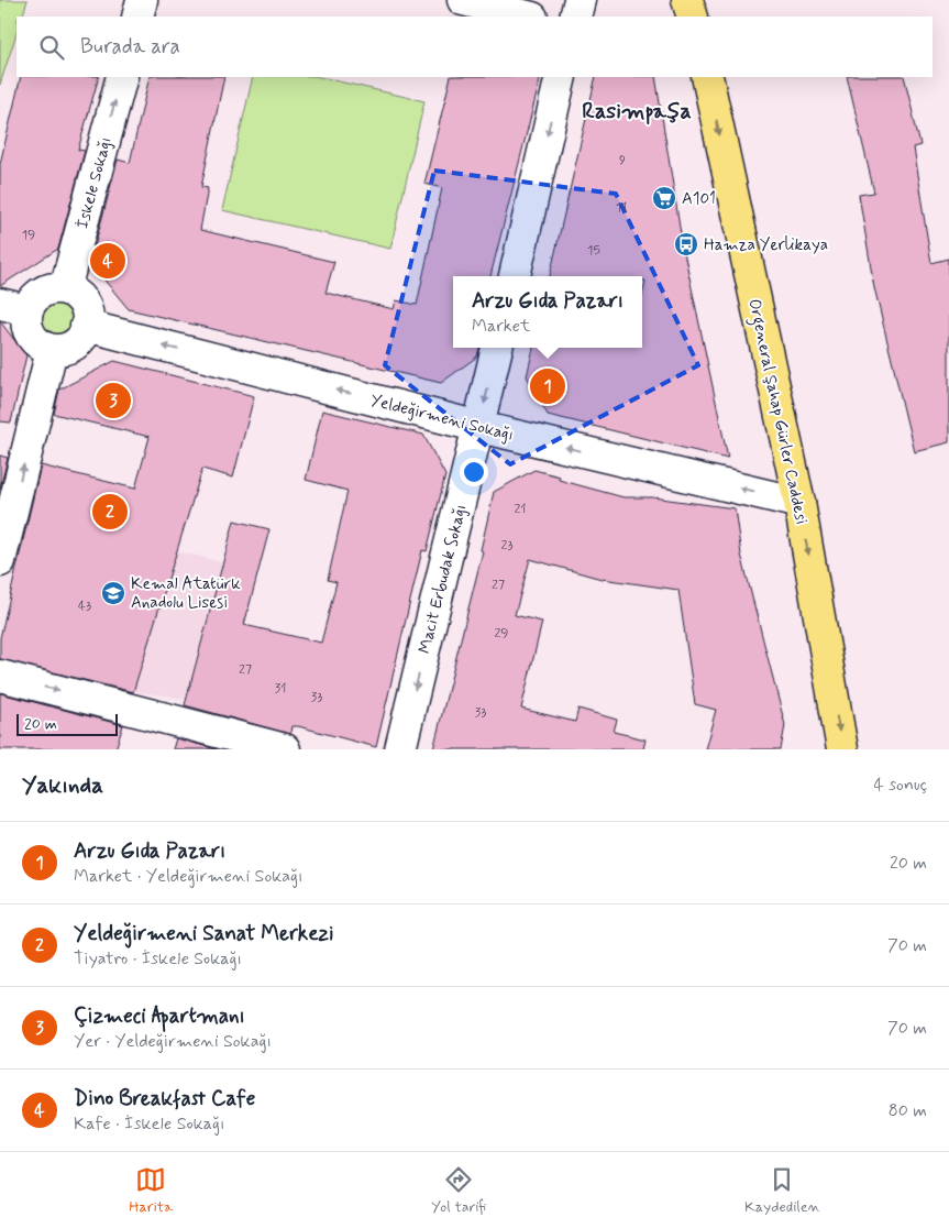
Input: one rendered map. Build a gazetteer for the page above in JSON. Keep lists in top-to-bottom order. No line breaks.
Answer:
{"streets":{"main road":["Orgeneral Şahap Gürler Caddesi"],"street":["İskele Sokağı","Yeldeğirmeni Sokağı","Macit Erbudak Sokağı"]},"crossings":[["İskele Sokağı","Yeldeğirmeni Sokağı"],["Orgeneral Şahap Gürler Caddesi","Yeldeğirmeni Sokağı"],["Yeldeğirmeni Sokağı","Macit Erbudak Sokağı"]],"one_way":["İskele Sokağı","Orgeneral Şahap Gürler Caddesi","Yeldeğirmeni Sokağı","Macit Erbudak Sokağı"],"districts":["Rasimpaşa"],"places":{"supermarket":["A101"],"bus stop":["Hamza Yerlikaya"],"school or university":["Kemal Atatürk Anadolu Lisesi"]},"house_numbers":["9","11","19","15","21","23","27","43","29","27","31","33","33"],"scale_bar":"20 m","page":{"search":"Burada ara","pins":["4","1","3","2"],"popup":["Arzu Gıda Pazarı","Market"],"scale":"20 m","heading":["Yakında","4 sonuç"],"list":[{"mark":"1","name":"Arzu Gıda Pazarı","note":"Market · Yeldeğirmeni Sokağı","value":"20 m"},{"mark":"2","name":"Yeldeğirmeni Sanat Merkezi","note":"Tiyatro · İskele Sokağı","value":"70 m"},{"mark":"3","name":"Çizmeci Apartmanı","note":"Yer · Yeldeğirmeni Sokağı","value":"70 m"},{"mark":"4","name":"Dino Breakfast Cafe","note":"Kafe · İskele Sokağı","value":"80 m"}],"nav":["Harita","Yol tarifi","Kaydedilen"]}}
